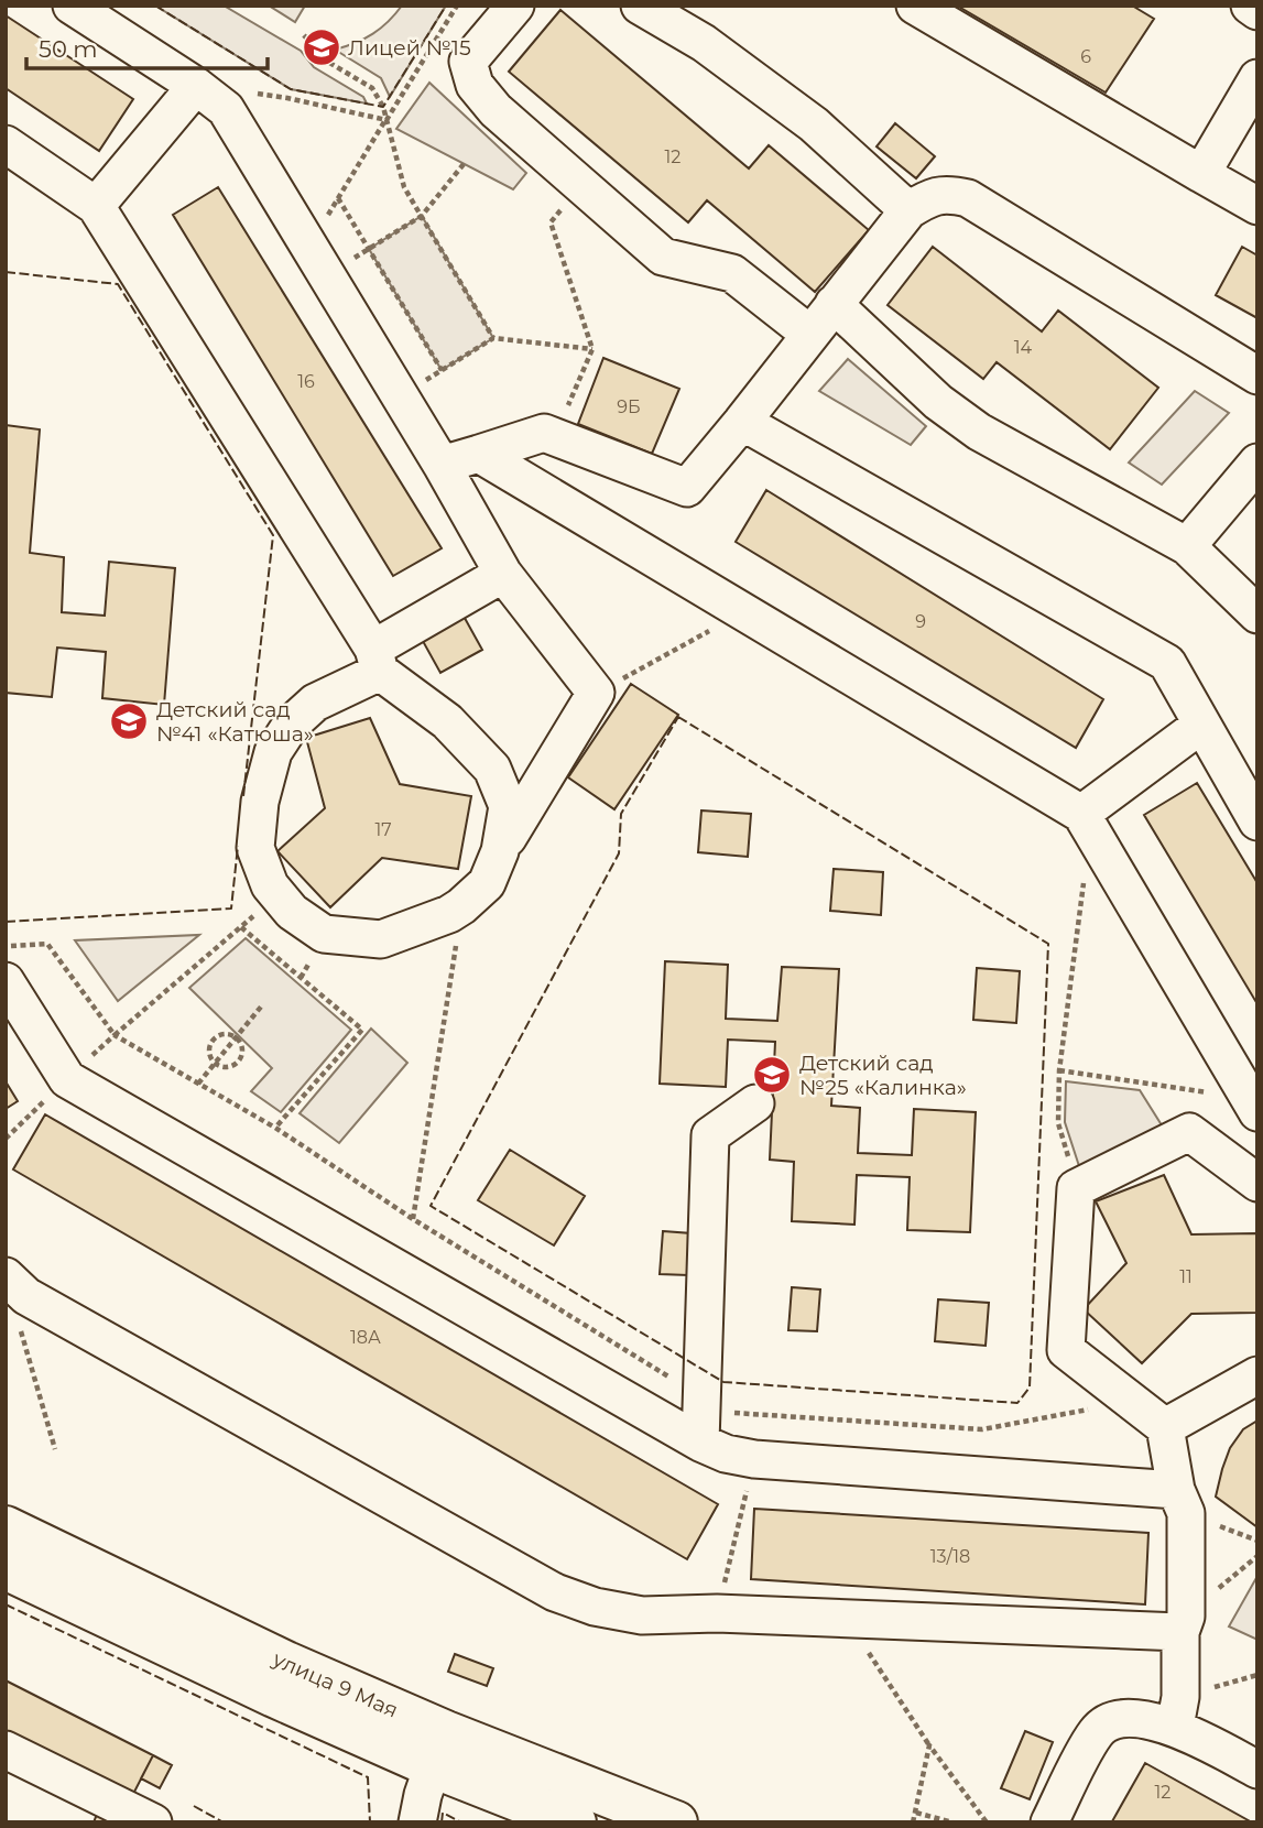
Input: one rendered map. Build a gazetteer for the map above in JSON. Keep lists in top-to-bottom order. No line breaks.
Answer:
{"streets":{"main road":["улица 9 Мая"]},"places":{"school or university":["Лицей №15","Детский сад №41 «Катюша»","Детский сад №25 «Калинка»"]},"house_numbers":["6","12","14","16","9Б","9","17","11","18А","13/18","12"],"scale_bar":"50 m"}
